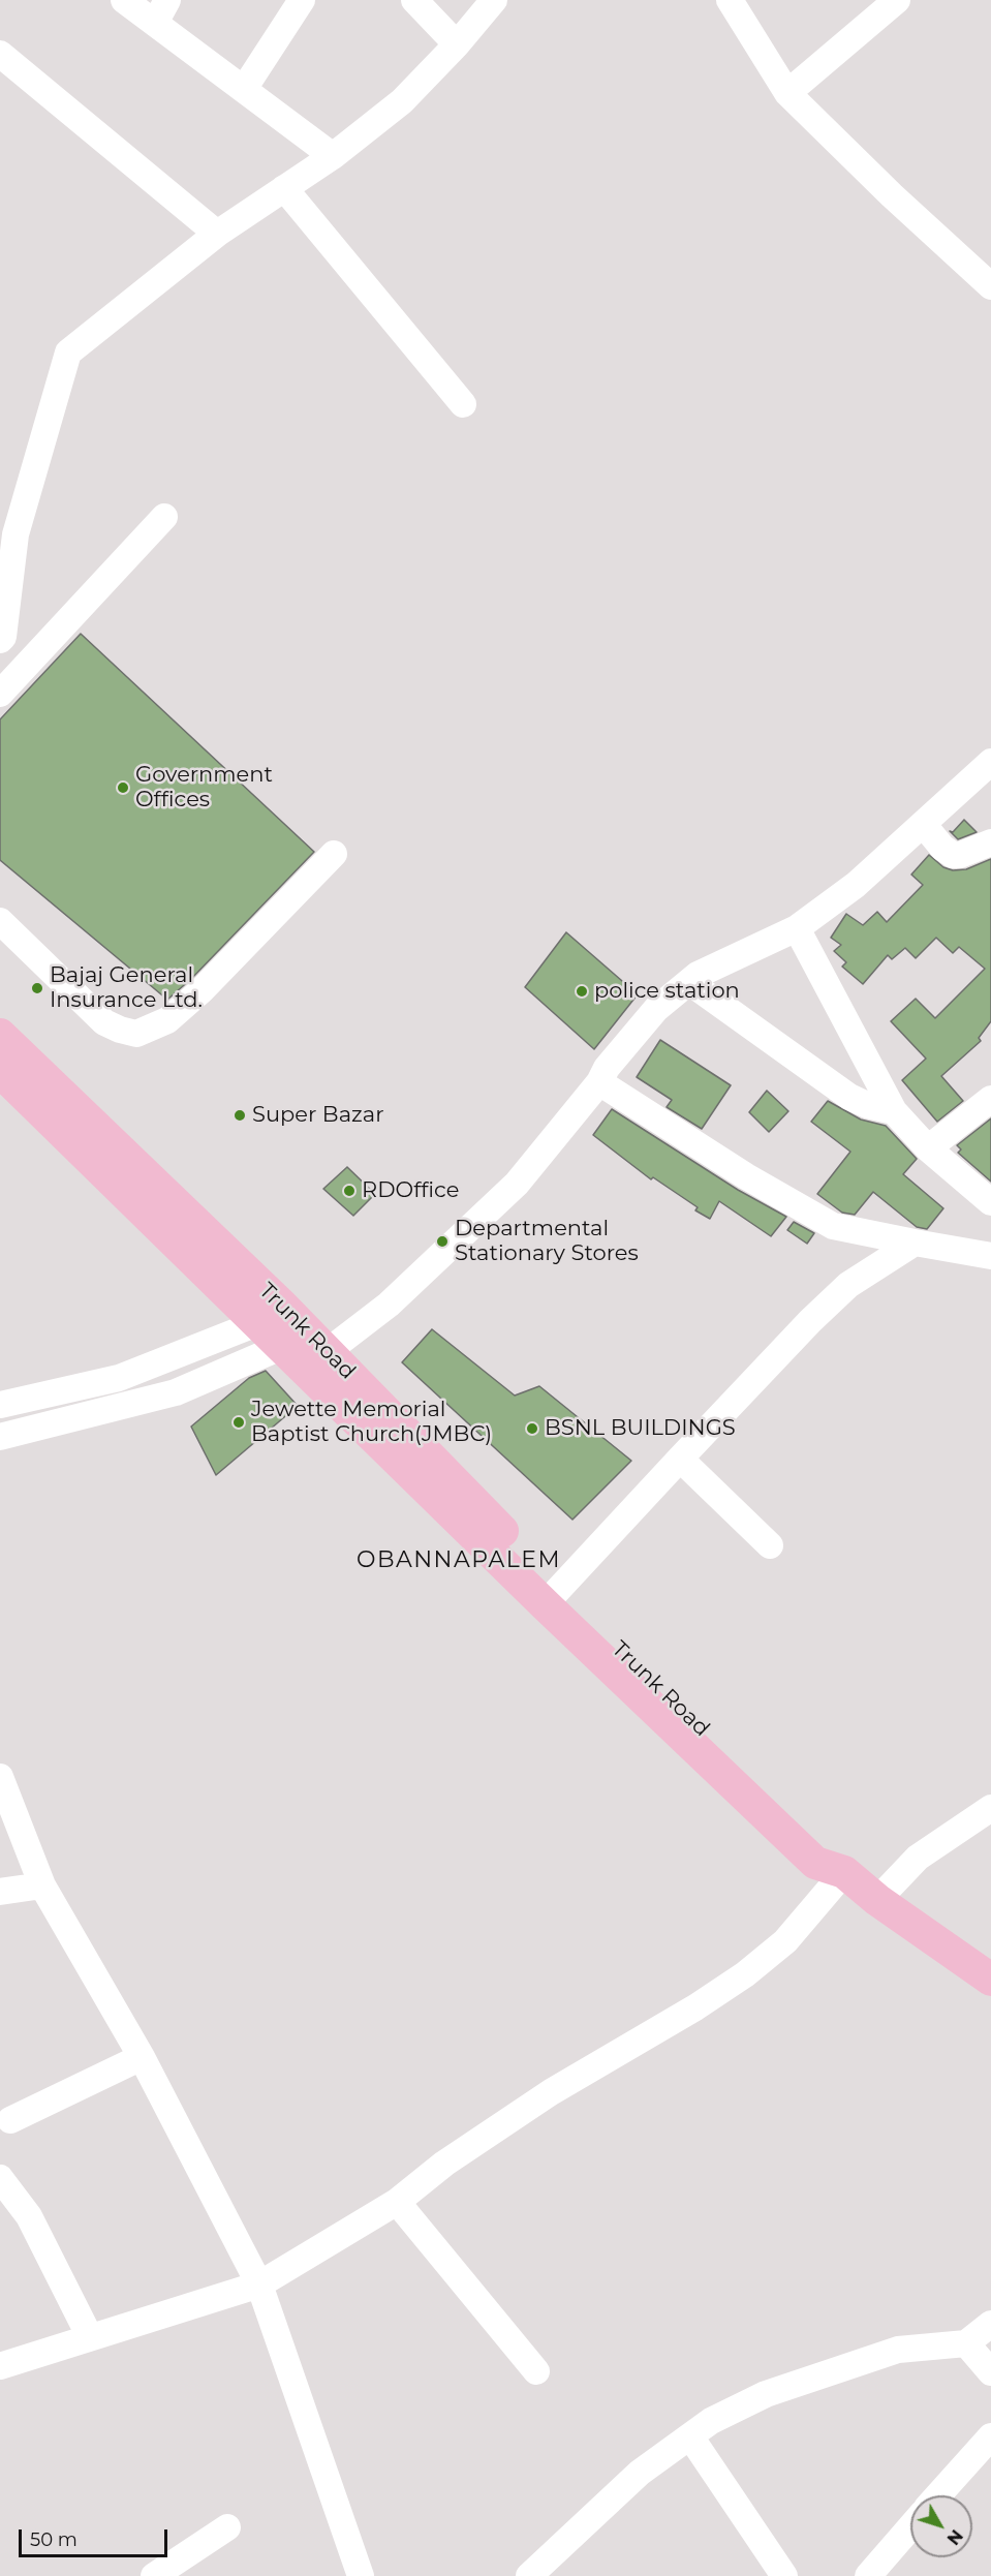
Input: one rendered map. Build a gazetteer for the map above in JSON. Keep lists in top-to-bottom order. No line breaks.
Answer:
{"streets":{"main road":["Trunk Road"]},"districts":["OBANNAPALEM"],"places":["Government Offices","Bajaj General Insurance Ltd.","police station","Super Bazar","RDOffice","Departmental Stationary Stores","Jewette Memorial Baptist Church(JMBC)","BSNL BUILDINGS"],"scale_bar":"50 m","north":"bottom right"}
